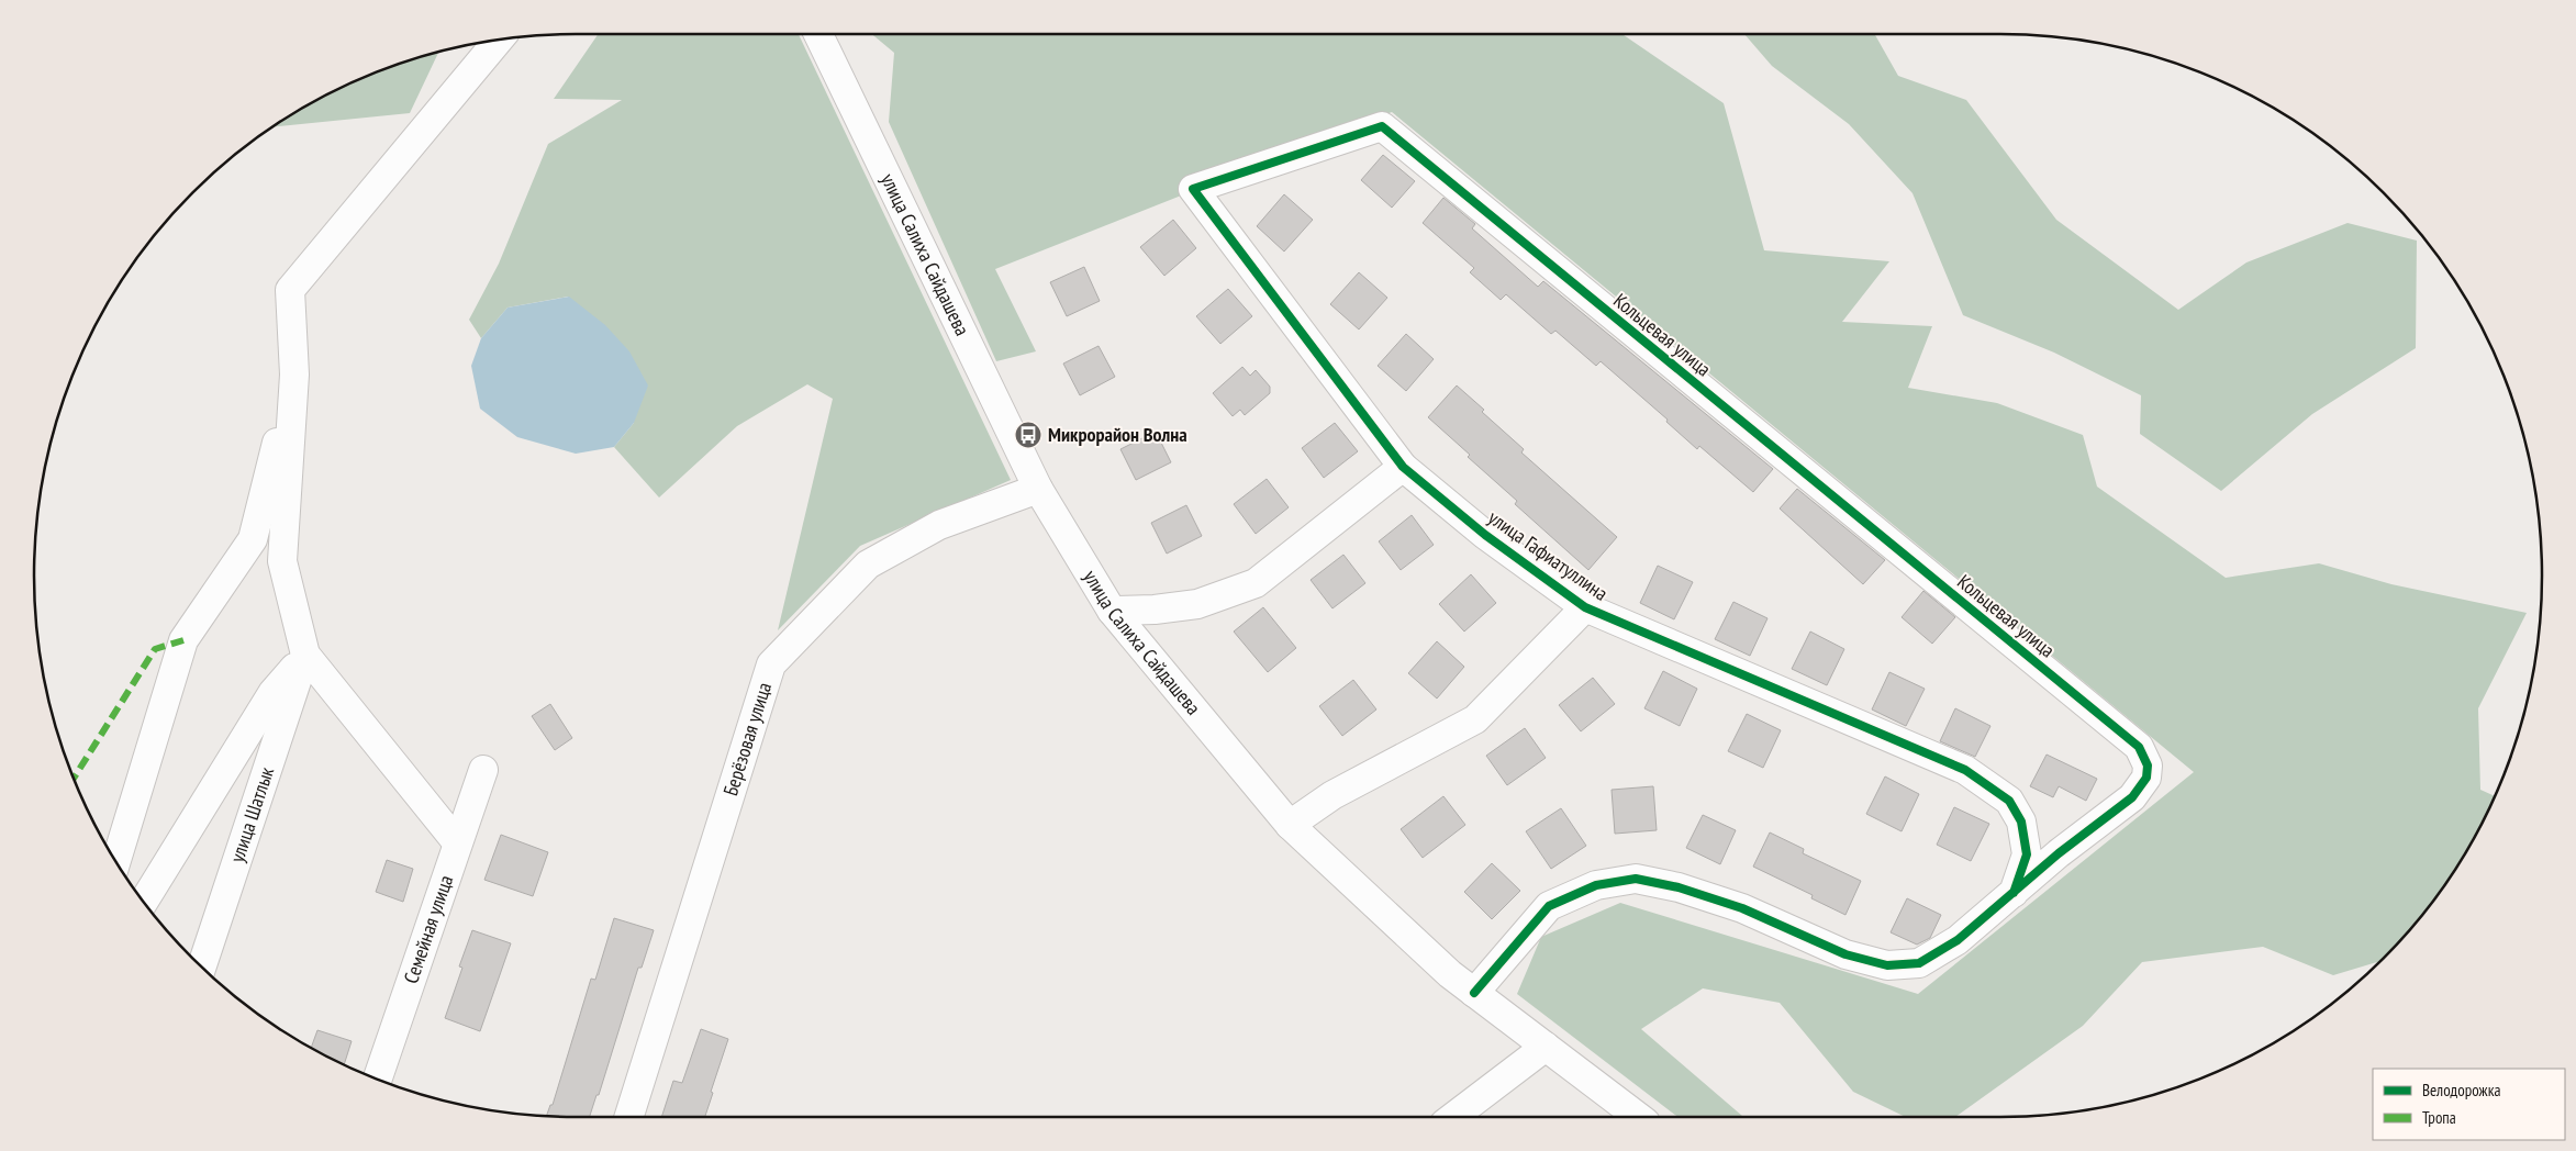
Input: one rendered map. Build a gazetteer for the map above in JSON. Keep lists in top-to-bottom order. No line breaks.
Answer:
{"streets":{"street":["улица Салиха Сайдашева","Кольцевая улица","улица Гафиатуллина","Берёзовая улица","улица Шатлык","Семейная улица"]},"crossings":[["улица Салиха Сайдашева","Кольцевая улица"],["улица Салиха Сайдашева","Берёзовая улица"],["Кольцевая улица","улица Гафиатуллина"]],"places":{"bus stop":["Микрорайон Волна"]},"legend":["Велодорожка","Тропа"]}
